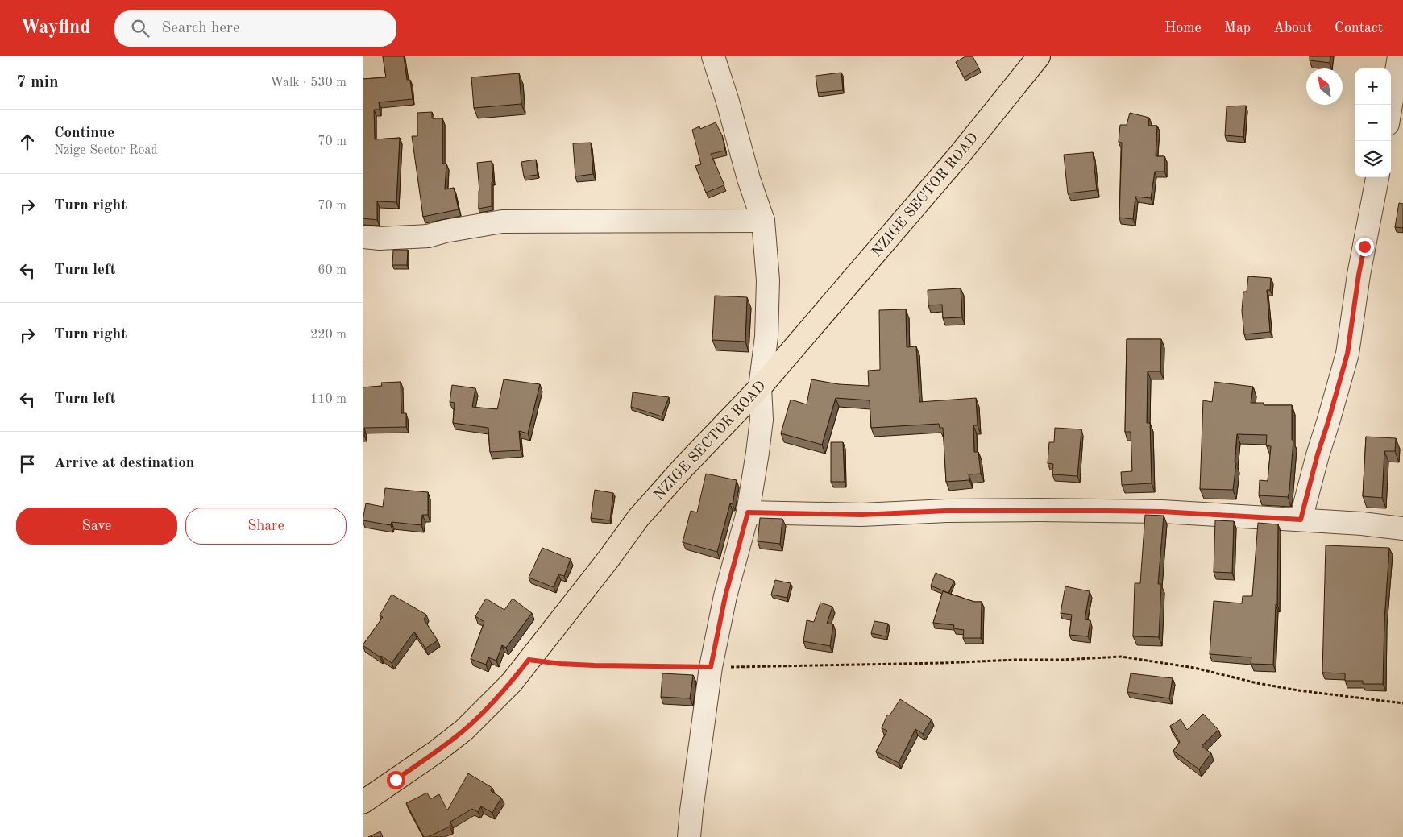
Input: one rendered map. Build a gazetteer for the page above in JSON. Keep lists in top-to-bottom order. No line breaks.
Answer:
{"streets":{"main road":["NZIGE SECTOR ROAD"]},"north":"top left","page":{"header":"Wayfind","search":"Search here","nav":["Home","Map","About","Contact"],"heading":["7 min","Walk · 530 m"],"map_buttons":["+","−"],"list":[["Continue","Nzige Sector Road","70 m"],["Turn right","70 m"],["Turn left","60 m"],["Turn right","220 m"],["Turn left","110 m"],"Arrive at destination"],"buttons":["Save","Share"]}}
